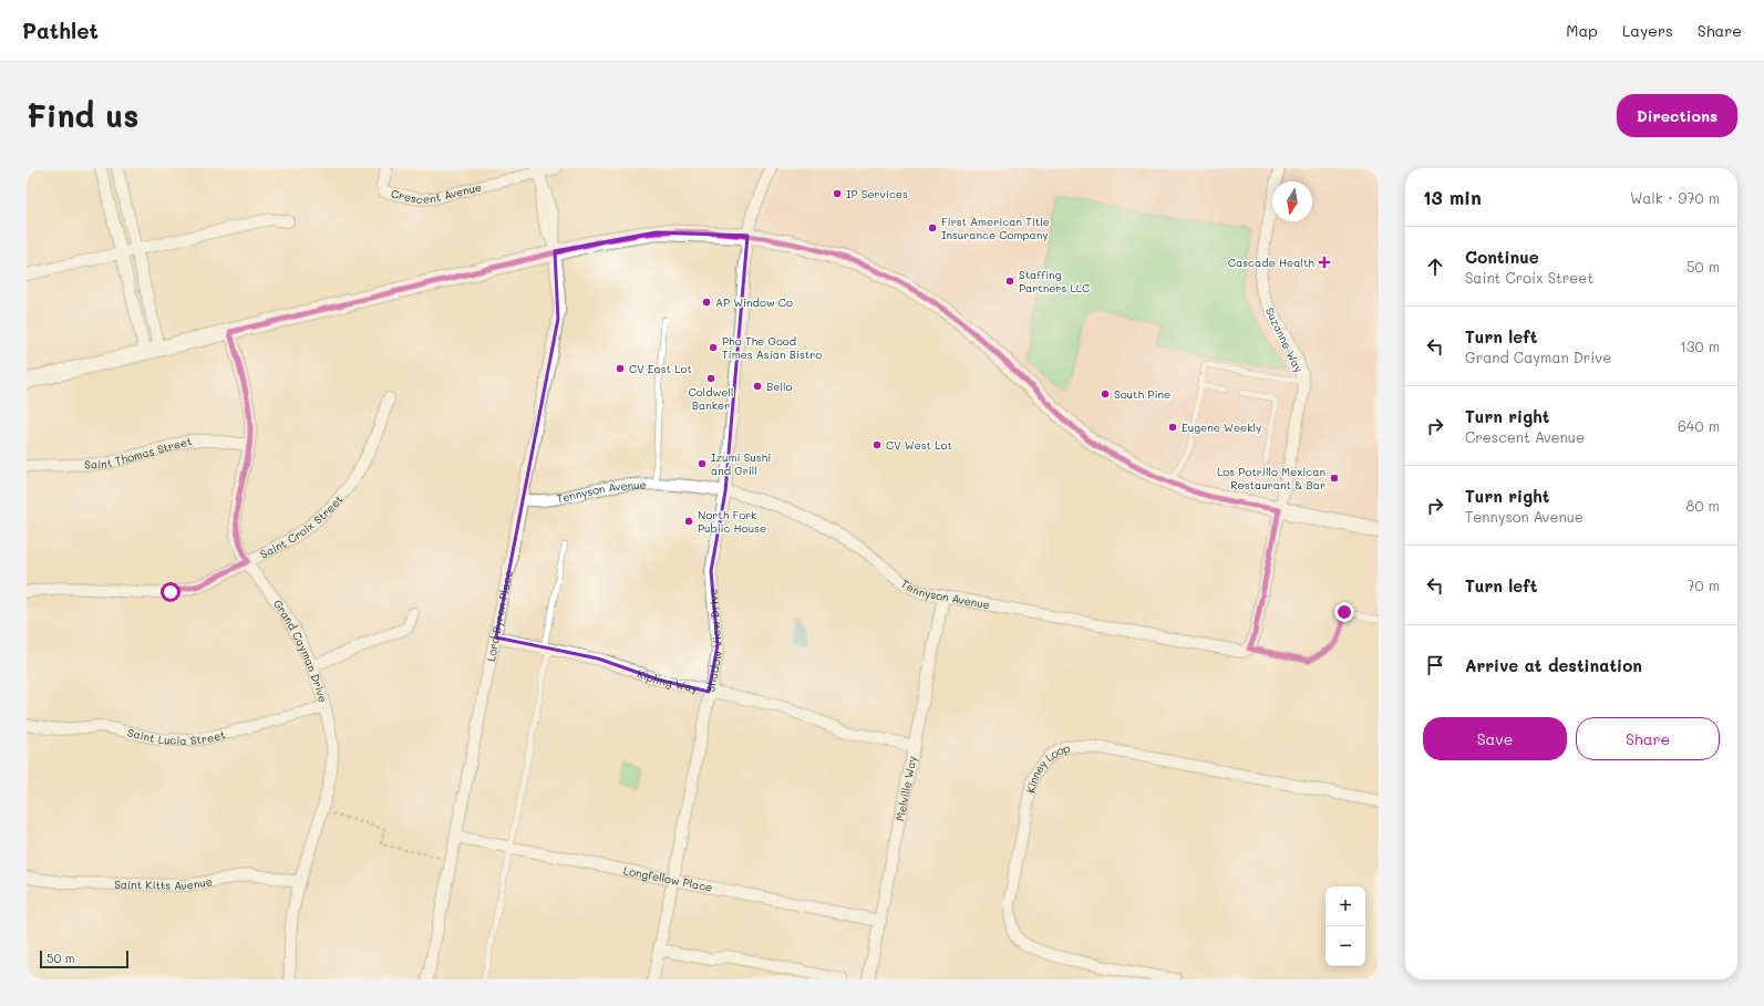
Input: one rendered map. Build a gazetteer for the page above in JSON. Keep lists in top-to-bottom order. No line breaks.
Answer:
{"streets":{"street":["Crescent Avenue","Suzanne Way","Saint Thomas Street","Tennyson Avenue","Saint Croix Street","Lord Byron Place","Shadow View Drive","Grand Cayman Drive","Kipling Way","Saint Lucia Street","Kinney Loop","Melville Way","Longfellow Place","Saint Kitts Avenue"]},"crossings":[["Saint Thomas Street","Grand Cayman Drive"],["Tennyson Avenue","Lord Byron Place"],["Tennyson Avenue","Shadow View Drive"],["Tennyson Avenue","Melville Way"],["Saint Croix Street","Grand Cayman Drive"],["Lord Byron Place","Kipling Way"],["Lord Byron Place","Longfellow Place"],["Shadow View Drive","Kipling Way"],["Shadow View Drive","Longfellow Place"],["Grand Cayman Drive","Saint Lucia Street"],["Grand Cayman Drive","Saint Kitts Avenue"],["Kipling Way","Melville Way"],["Melville Way","Longfellow Place"]],"places":{"other":["IP Services","First American Title Insurance Company","Staffing Partners LLC","AP Window Co","Pho The Good Times Asian Bistro","CV East Lot","Coldwell Banker","Bello","South Pine","Eugene Weekly","CV West Lot","Izumi Sushi and Grill","Los Potrillo Mexican Restaurant & Bar","North Fork Public House"],"health":["Cascade Health"]},"scale_bar":"50 m","north":"bottom","page":{"header":"Pathlet","nav":["Map","Layers","Share"],"buttons":["Directions",["Save","Share"]],"title":"Find us","heading":["13 min","Walk · 970 m"],"list":[["Continue","Saint Croix Street","50 m"],["Turn left","Grand Cayman Drive","130 m"],["Turn right","Crescent Avenue","640 m"],["Turn right","Tennyson Avenue","80 m"],["Turn left","70 m"],"Arrive at destination"],"map_buttons":["+","−"],"scale":"50 m"}}
